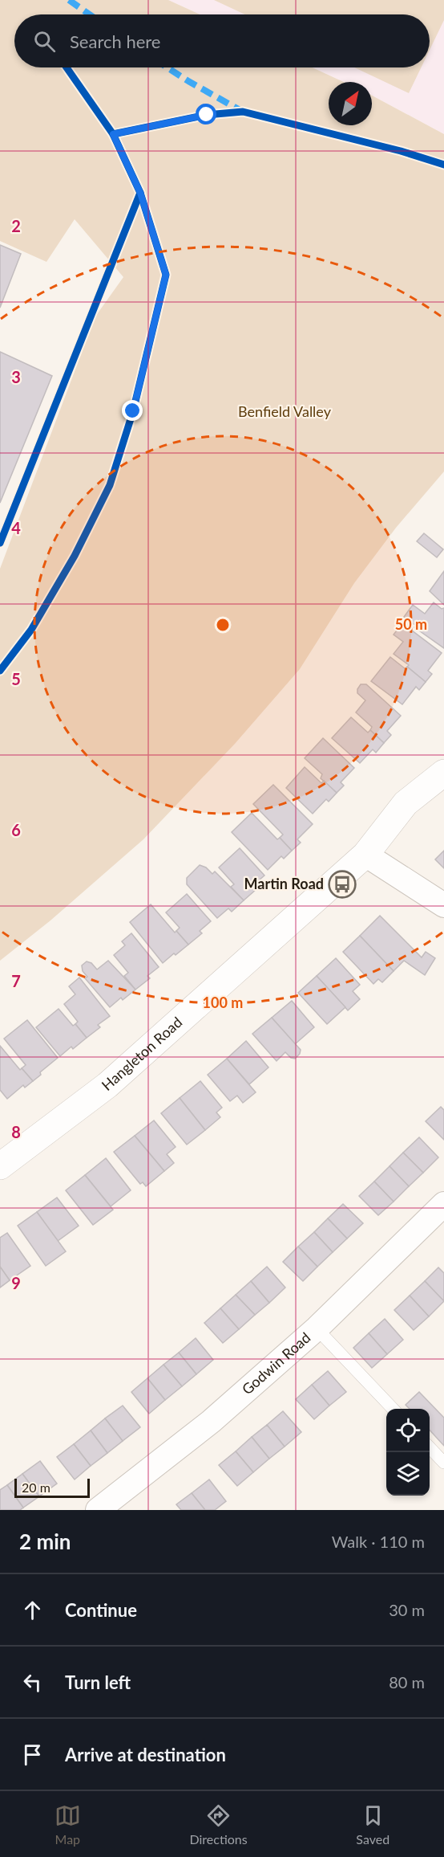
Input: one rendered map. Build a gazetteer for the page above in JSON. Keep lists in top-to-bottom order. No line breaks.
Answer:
{"streets":{"main road":["Hangleton Road"],"street":["Godwin Road"]},"parks":["Benfield Valley"],"places":{"bus stop":["Martin Road"]},"scale_bar":"20 m","north":"top right","page":{"search":"Search here","scale":"20 m","heading":["2 min","Walk · 110 m"],"list":[["Continue","30 m"],["Turn left","80 m"],"Arrive at destination"],"nav":["Map","Directions","Saved"]},"grid":{"rows":["2","3","4","5","6","7","8","9"]},"rings":["50 m","100 m"]}
